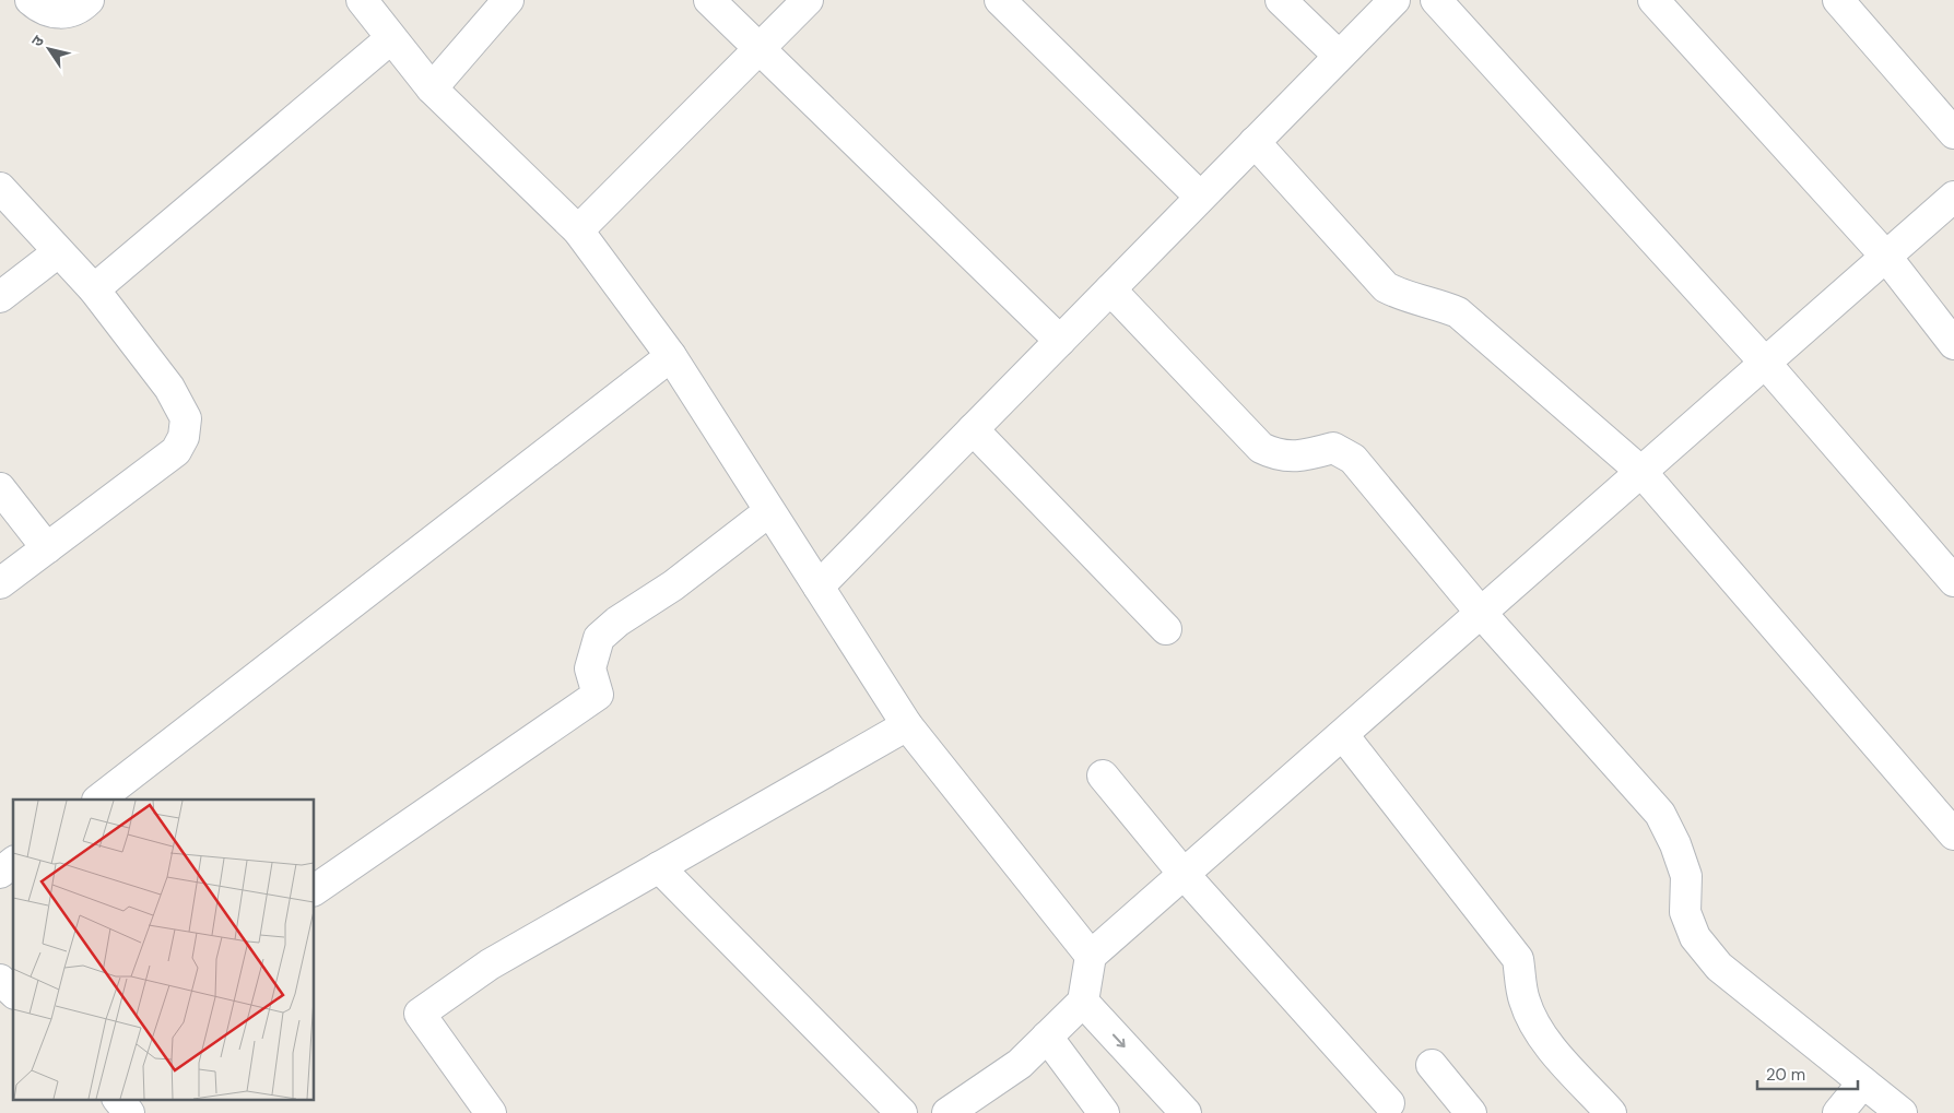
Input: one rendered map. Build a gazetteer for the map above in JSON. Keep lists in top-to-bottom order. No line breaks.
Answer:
{"scale_bar":"20 m","north":"top left"}
